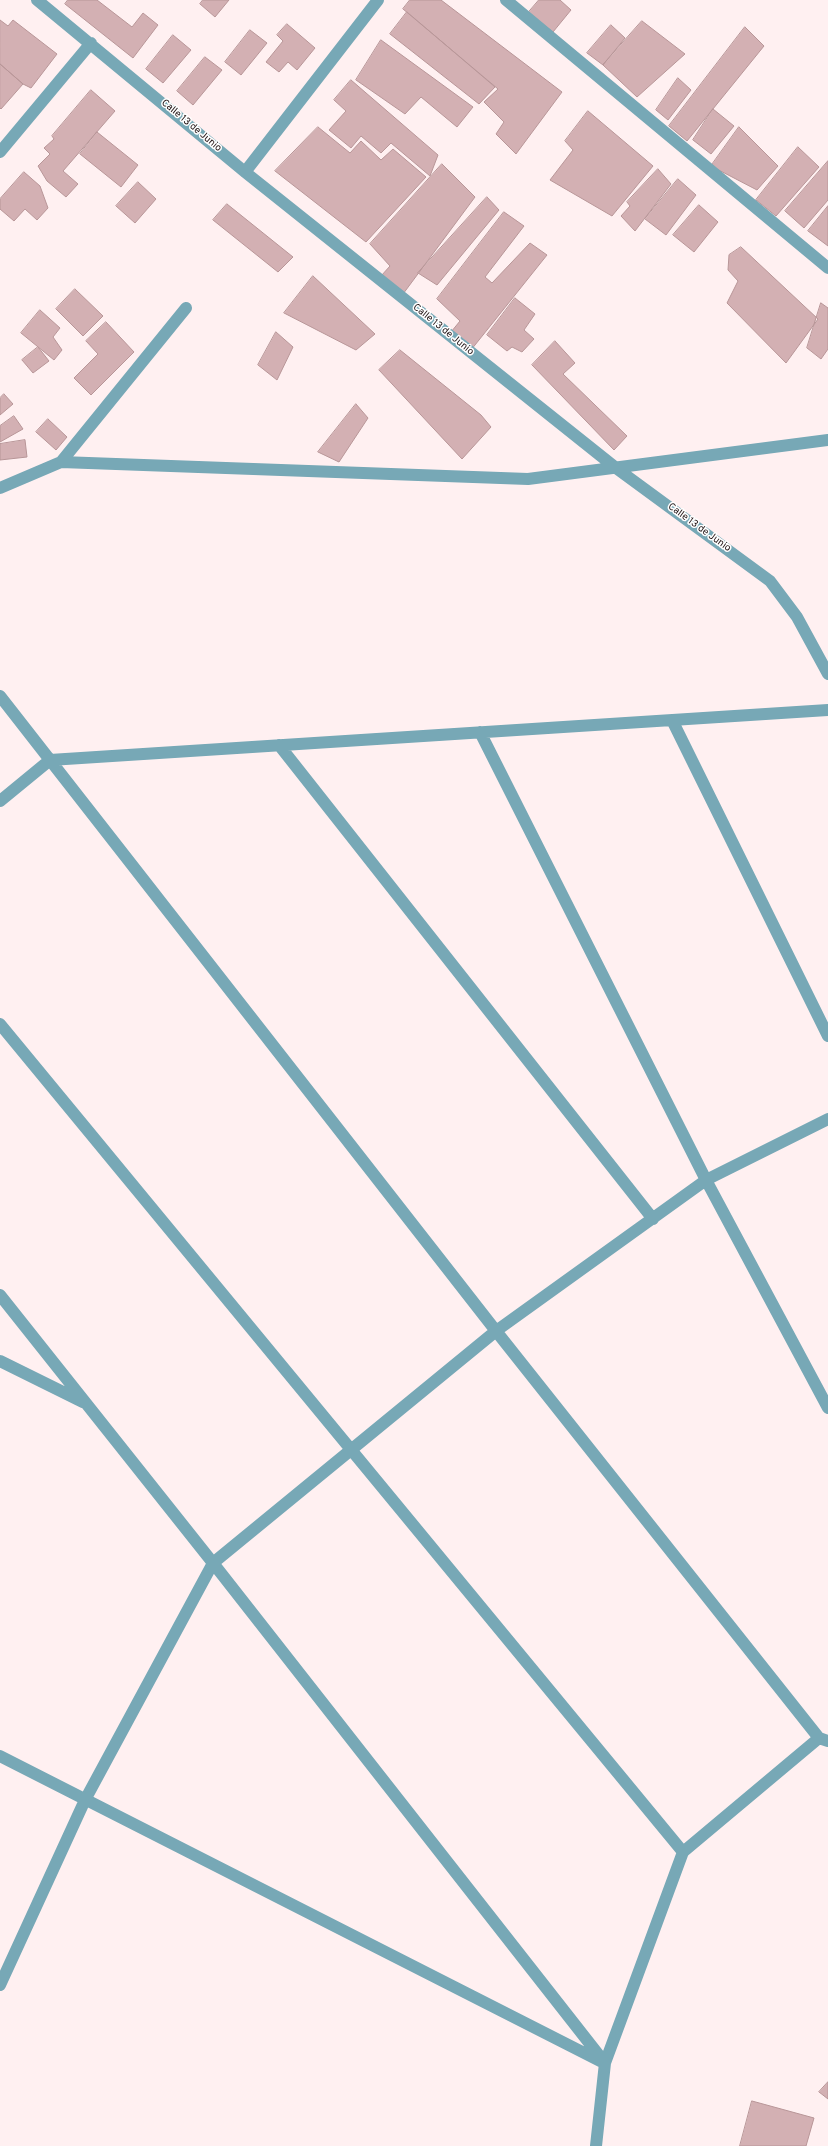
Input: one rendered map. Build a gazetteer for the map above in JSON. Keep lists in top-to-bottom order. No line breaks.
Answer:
{"streets":{"street":["Calle 13 de Junio"]}}
